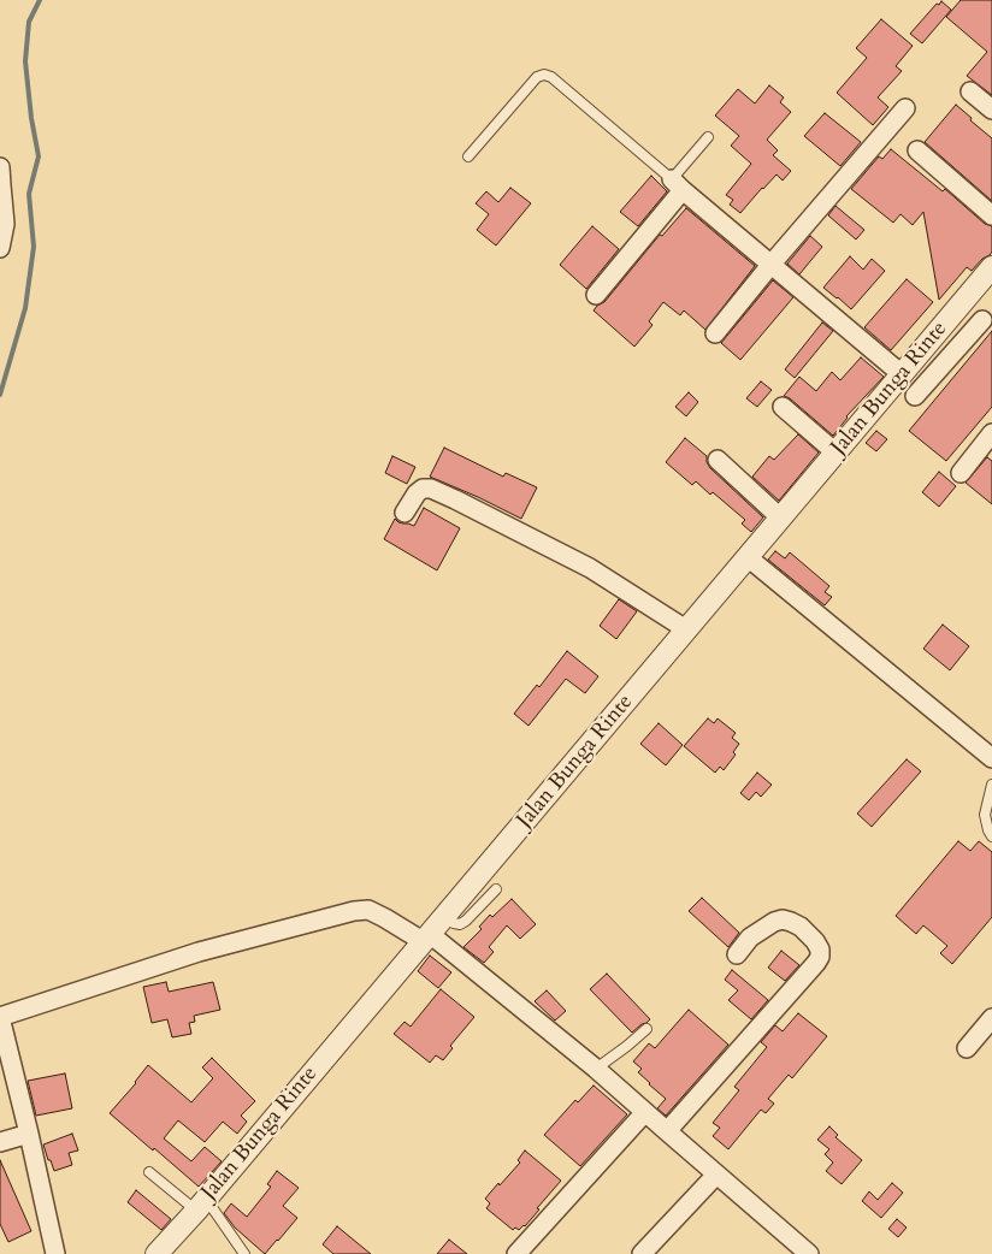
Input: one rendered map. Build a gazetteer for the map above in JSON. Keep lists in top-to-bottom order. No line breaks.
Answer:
{"streets":{"street":["Jalan Bunga Rinte"]}}
